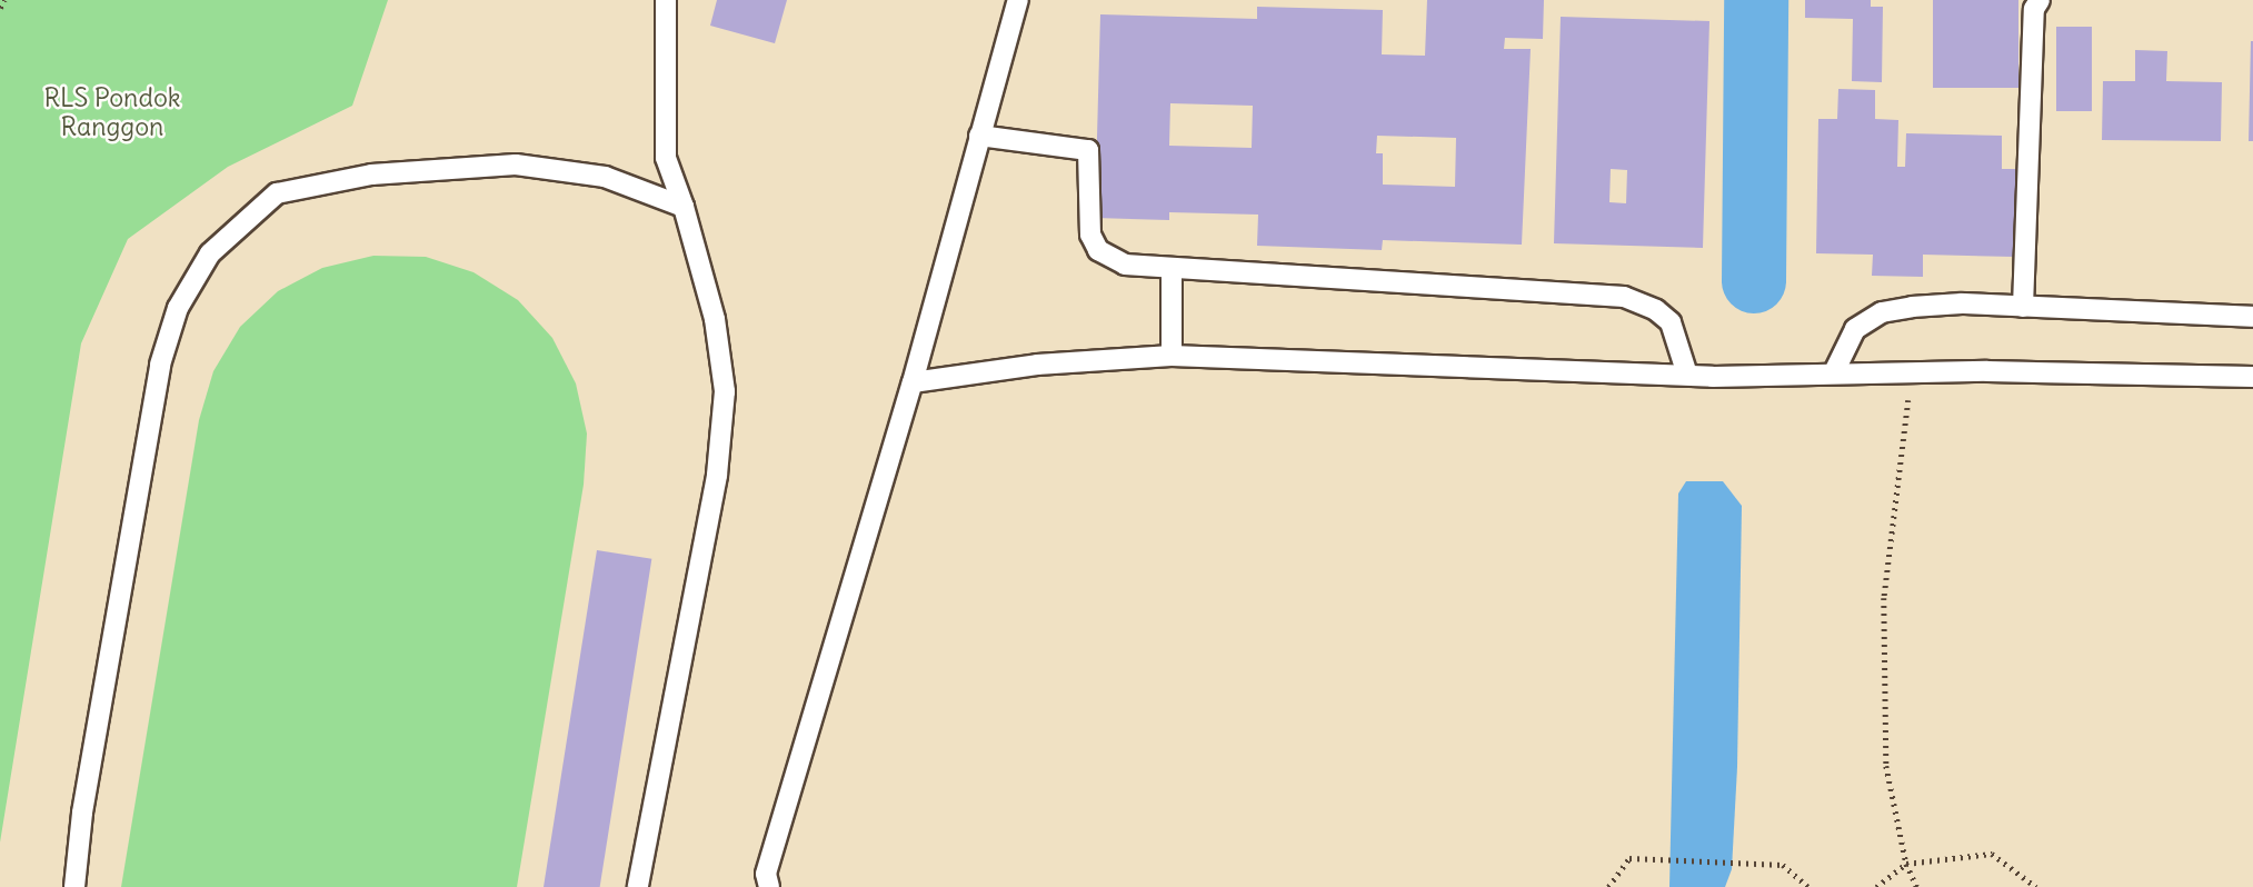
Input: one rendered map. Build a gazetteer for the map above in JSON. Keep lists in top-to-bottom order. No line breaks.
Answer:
{"parks":["RLS Pondok Ranggon"]}
